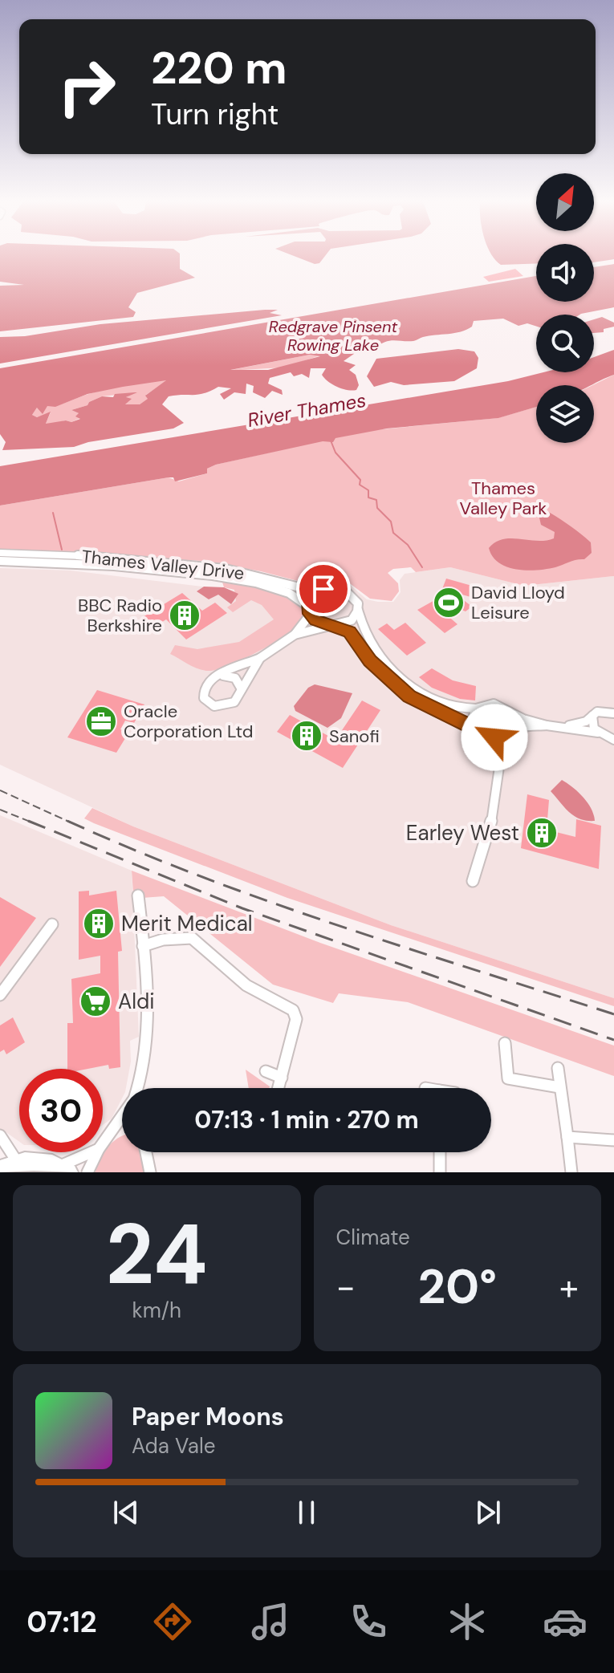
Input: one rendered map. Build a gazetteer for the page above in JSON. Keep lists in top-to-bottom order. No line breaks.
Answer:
{"streets":{"street":["Thames Valley Drive"]},"water":["Redgrave Pinsent Rowing Lake","River Thames"],"parks":["Thames Valley Park"],"places":{"sports":["David Lloyd Leisure"],"building":["BBC Radio Berkshire","Sanofi","Earley West","Merit Medical"],"office":["Oracle Corporation Ltd"],"supermarket":["Aldi"]},"north":"top right","page":{"turn":["220 m","Turn right"],"limit":"30","trip":"07:13 · 1 min · 270 m","tile":[["24","km/h"],"Climate"],"heat":["−","20°","+"],"song":["Paper Moons","Ada Vale"],"tabs":"07:12"}}
